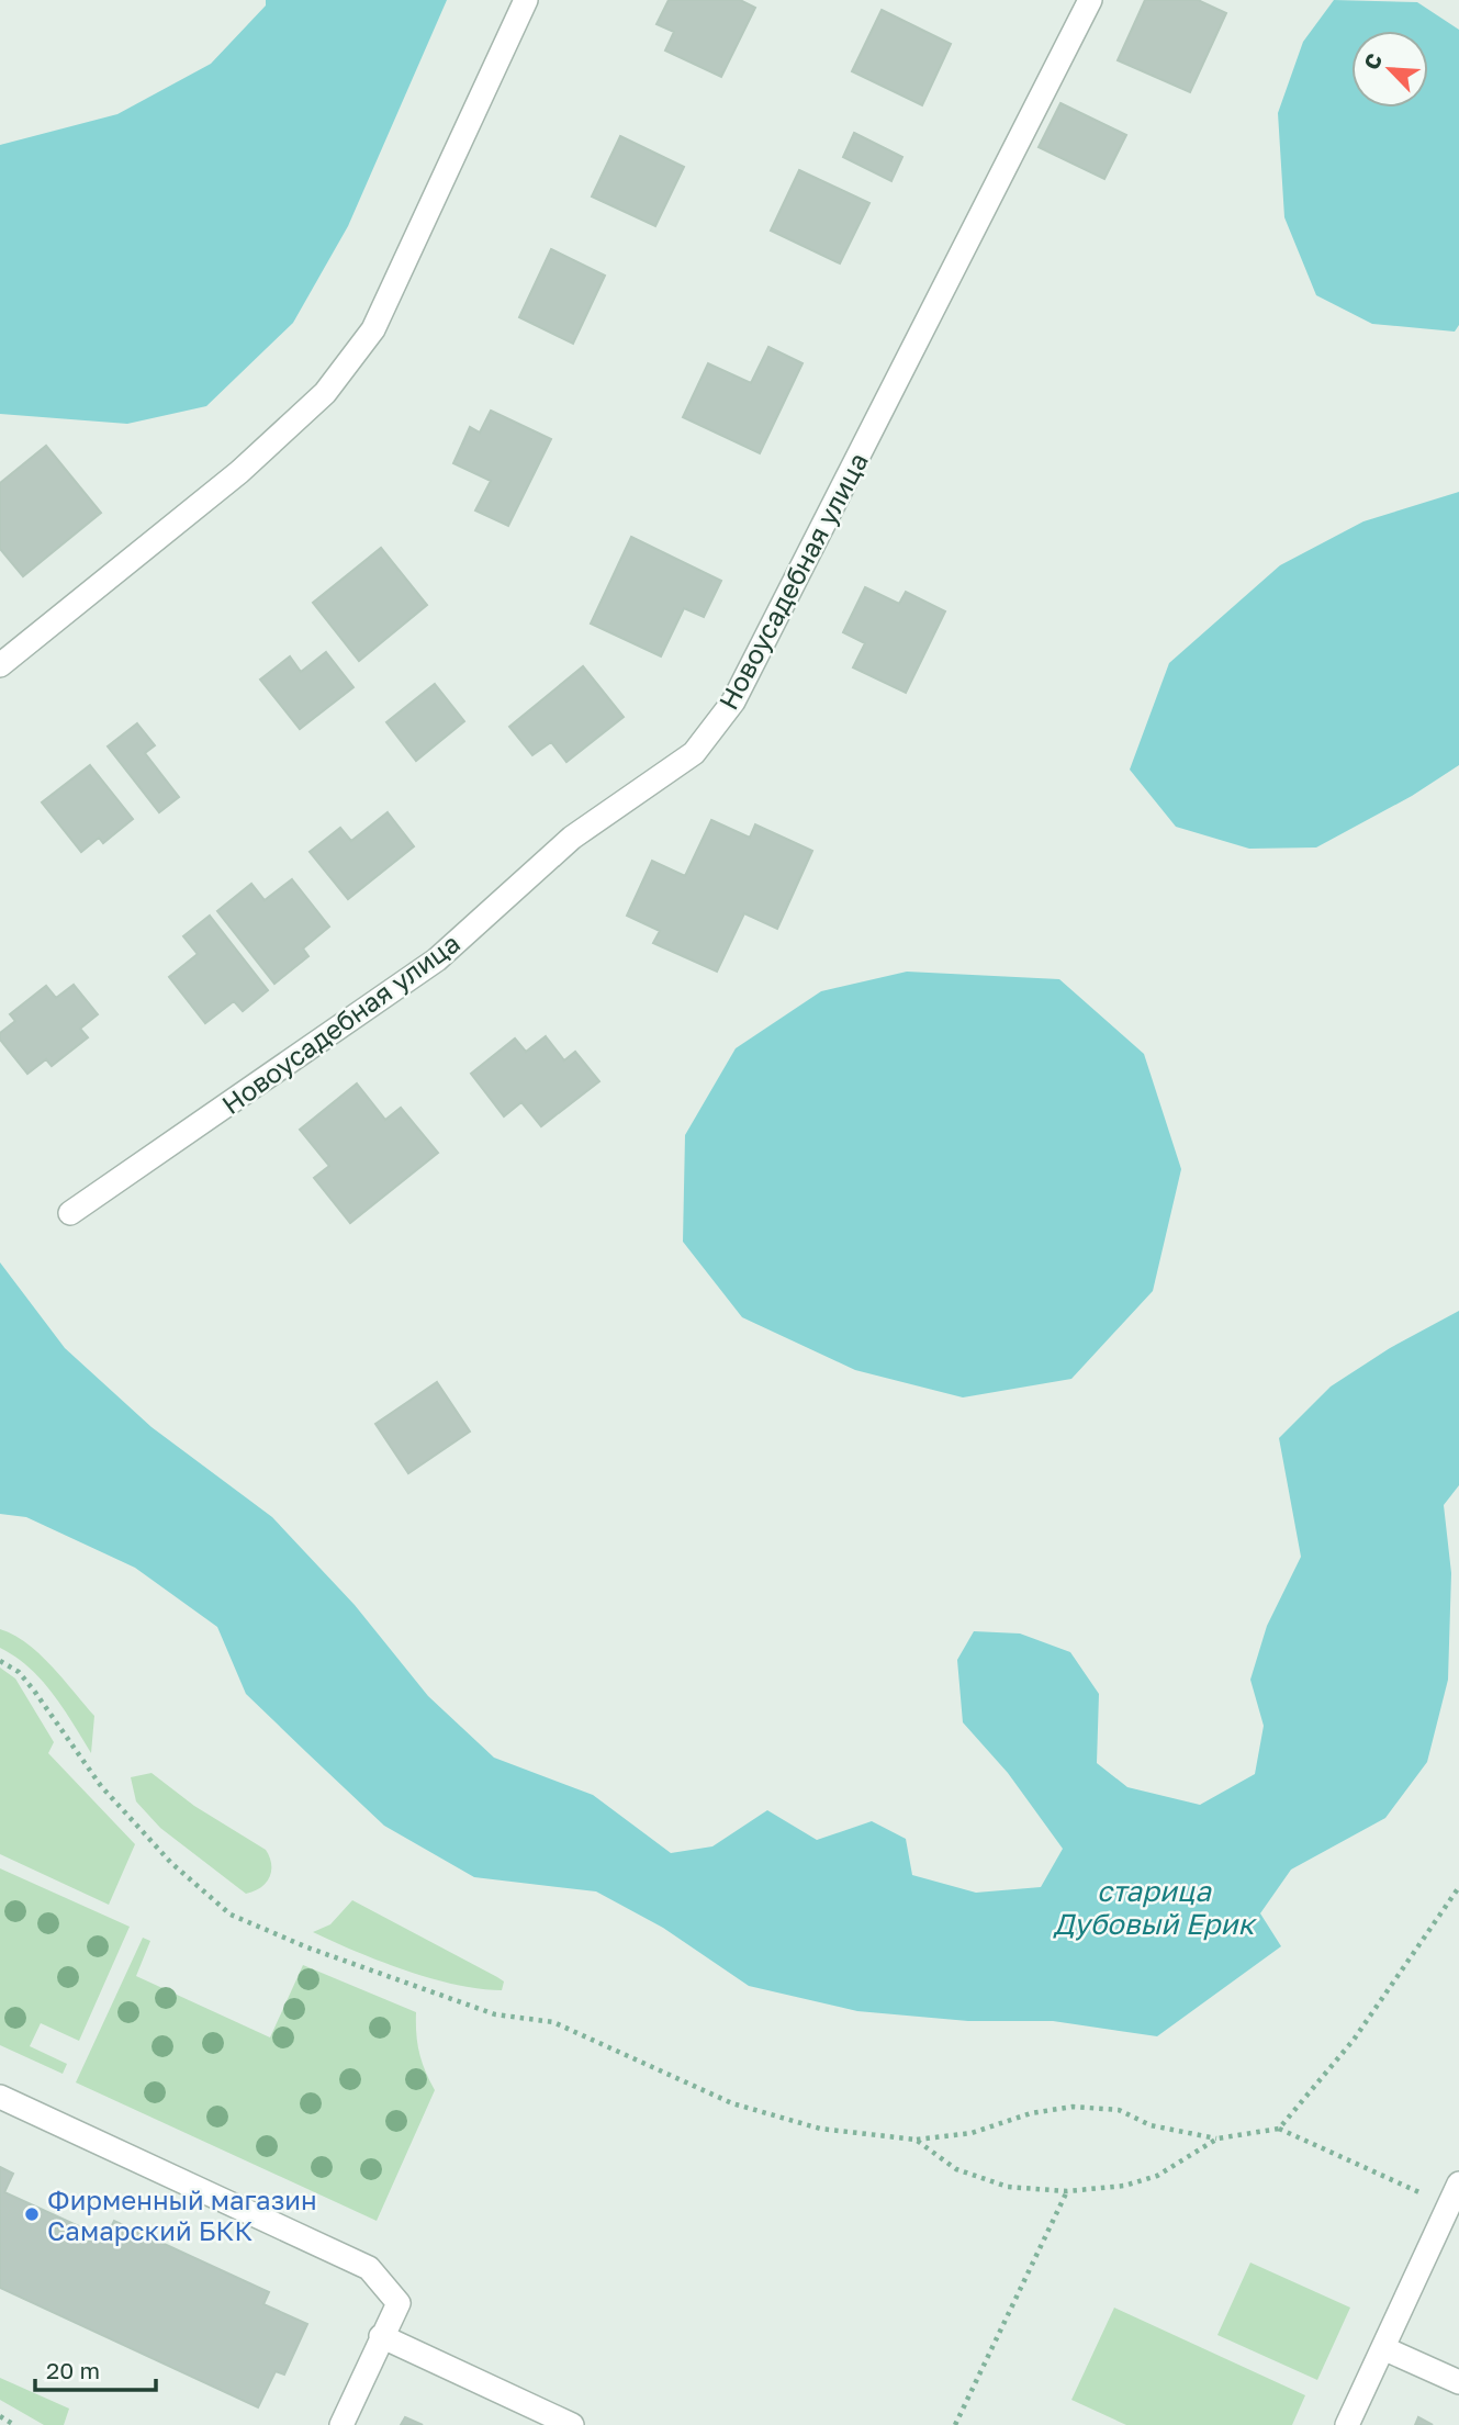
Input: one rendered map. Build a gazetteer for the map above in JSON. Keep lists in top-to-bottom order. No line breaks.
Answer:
{"streets":{"street":["Новоусадебная улица"]},"water":["старица Дубовый Ерик"],"places":["Фирменный магазин Самарский БКК"],"scale_bar":"20 m","north":"top left"}
